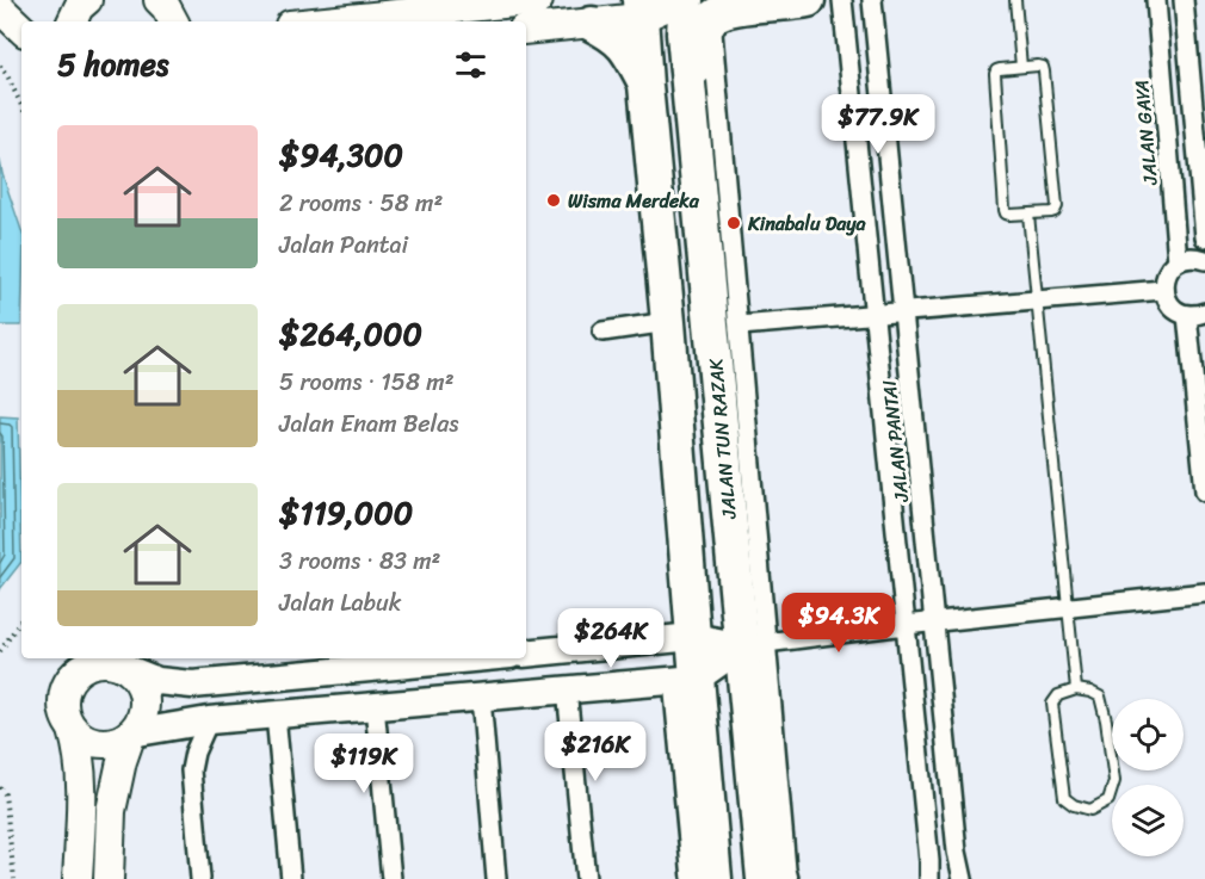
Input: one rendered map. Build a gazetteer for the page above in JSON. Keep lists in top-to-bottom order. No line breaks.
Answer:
{"streets":{"highway":["JALAN TUN RAZAK"],"street":["JALAN GAYA","JALAN PANTAI"]},"places":["Wisma Merdeka","Kinabalu Daya"],"page":{"heading":"5 homes","price":["$77.9K","$94.3K","$264K","$216K","$119K"],"list":[{"name":"$94,300","note":"2 rooms · 58 m² · Jalan Pantai"},{"name":"$264,000","note":"5 rooms · 158 m² · Jalan Enam Belas"},{"name":"$119,000","note":"3 rooms · 83 m² · Jalan Labuk"}]}}
